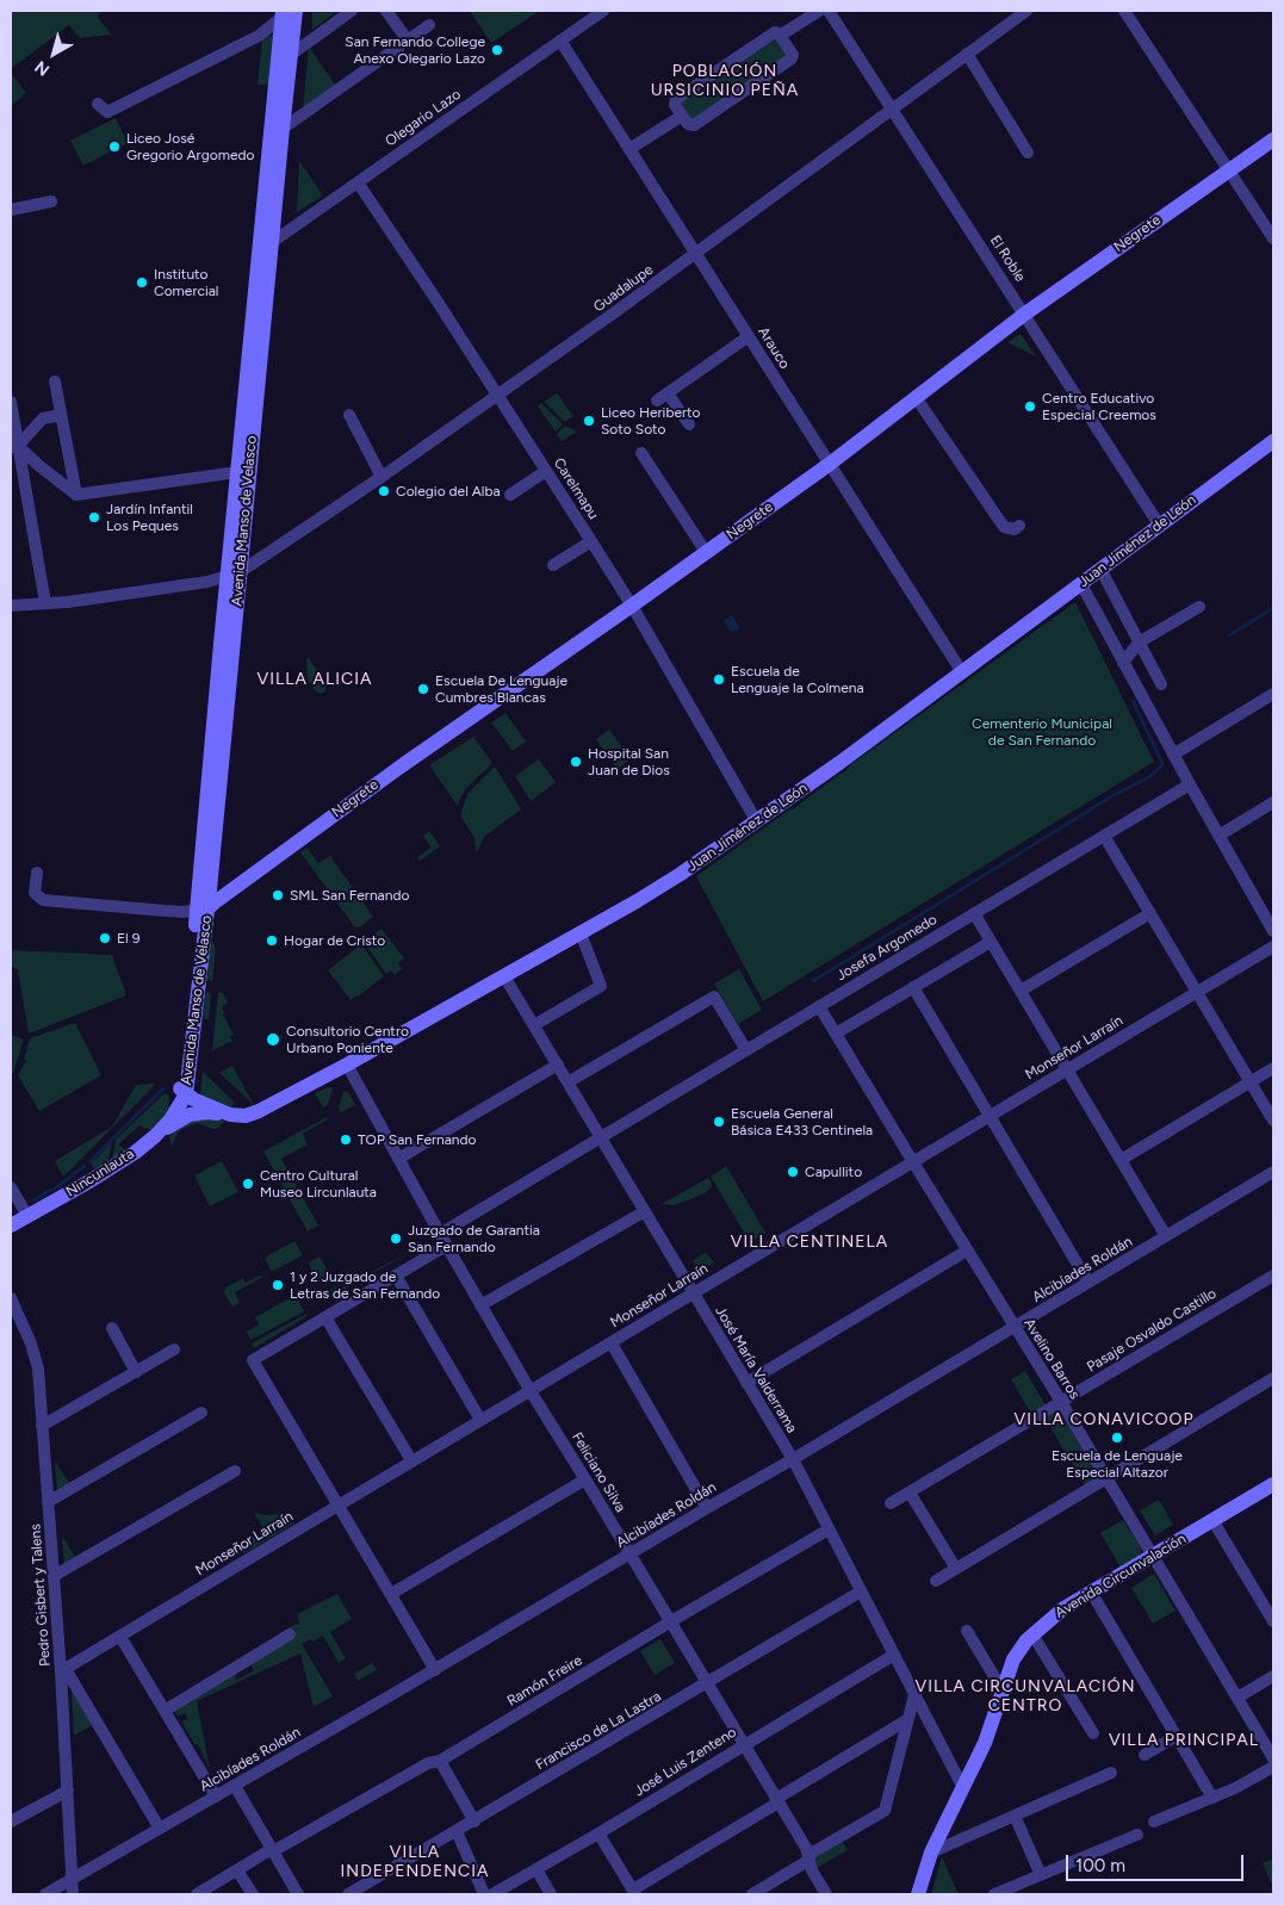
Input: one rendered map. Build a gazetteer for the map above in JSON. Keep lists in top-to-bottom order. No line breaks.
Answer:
{"streets":{"main road":["Negrete","Avenida Manso de Velasco","Juan Jiménez de León","Nincunlauta","Avenida Circunvalación"],"street":["Olegario Lazo","El Roble","Guadalupe","Arauco","Carelmapu","Josefa Argomedo","Monseñor Larraín","Alcibíades Roldán","Pasaje Osvaldo Castillo","Avelino Barros","José María Valderrama","Feliciano Silva","Pedro Gisbert y Talens","Ramón Freire","Francisco de La Lastra","José Luis Zenteno"]},"crossings":[["Olegario Lazo","Arauco"],["Olegario Lazo","Carelmapu"],["Olegario Lazo","Avenida Manso de Velasco"],["Negrete","El Roble"],["Negrete","Arauco"],["Negrete","Carelmapu"],["Negrete","Avenida Manso de Velasco"],["El Roble","Guadalupe"],["El Roble","Juan Jiménez de León"],["Guadalupe","Arauco"],["Guadalupe","Carelmapu"],["Guadalupe","Avenida Manso de Velasco"],["Arauco","Juan Jiménez de León"],["Carelmapu","Juan Jiménez de León"],["Avenida Manso de Velasco","Nincunlauta"],["Juan Jiménez de León","Nincunlauta"],["Juan Jiménez de León","José María Valderrama"],["Juan Jiménez de León","Feliciano Silva"],["Josefa Argomedo","Avelino Barros"],["Josefa Argomedo","José María Valderrama"],["Josefa Argomedo","Feliciano Silva"],["Monseñor Larraín","Avelino Barros"],["Monseñor Larraín","José María Valderrama"],["Monseñor Larraín","Feliciano Silva"],["Monseñor Larraín","Pedro Gisbert y Talens"],["Alcibíades Roldán","Avelino Barros"],["Alcibíades Roldán","José María Valderrama"],["Alcibíades Roldán","Feliciano Silva"],["Alcibíades Roldán","Pedro Gisbert y Talens"],["Pasaje Osvaldo Castillo","Avelino Barros"],["Avelino Barros","Avenida Circunvalación"],["José María Valderrama","Avenida Circunvalación"],["José María Valderrama","Ramón Freire"],["José María Valderrama","Francisco de La Lastra"],["José María Valderrama","José Luis Zenteno"],["Feliciano Silva","Ramón Freire"],["Feliciano Silva","Francisco de La Lastra"],["Feliciano Silva","José Luis Zenteno"]],"districts":["POBLACIÓN URSICINIO PEÑA","VILLA ALICIA","VILLA CENTINELA","VILLA CONAVICOOP","VILLA CIRCUNVALACIÓN CENTRO","VILLA PRINCIPAL","VILLA INDEPENDENCIA"],"parks":["Cementerio Municipal de San Fernando"],"places":["San Fernando College Anexo Olegario Lazo","Liceo José Gregorio Argomedo","Instituto Comercial","Centro Educativo Especial Creemos","Liceo Heriberto Soto Soto","Colegio del Alba","Jardín Infantil Los Peques","Escuela de Lenguaje la Colmena","Escuela De Lenguaje Cumbres Blancas","Hospital San Juan de Dios","SML San Fernando","El 9","Hogar de Cristo","Consultorio Centro Urbano Poniente","Escuela General Básica E433 Centinela","TOP San Fernando","Capullito","Centro Cultural Museo Lircunlauta","Juzgado de Garantia San Fernando","1 y 2 Juzgado de Letras de San Fernando","Escuela de Lenguaje Especial Altazor"],"scale_bar":"100 m","north":"bottom left"}
